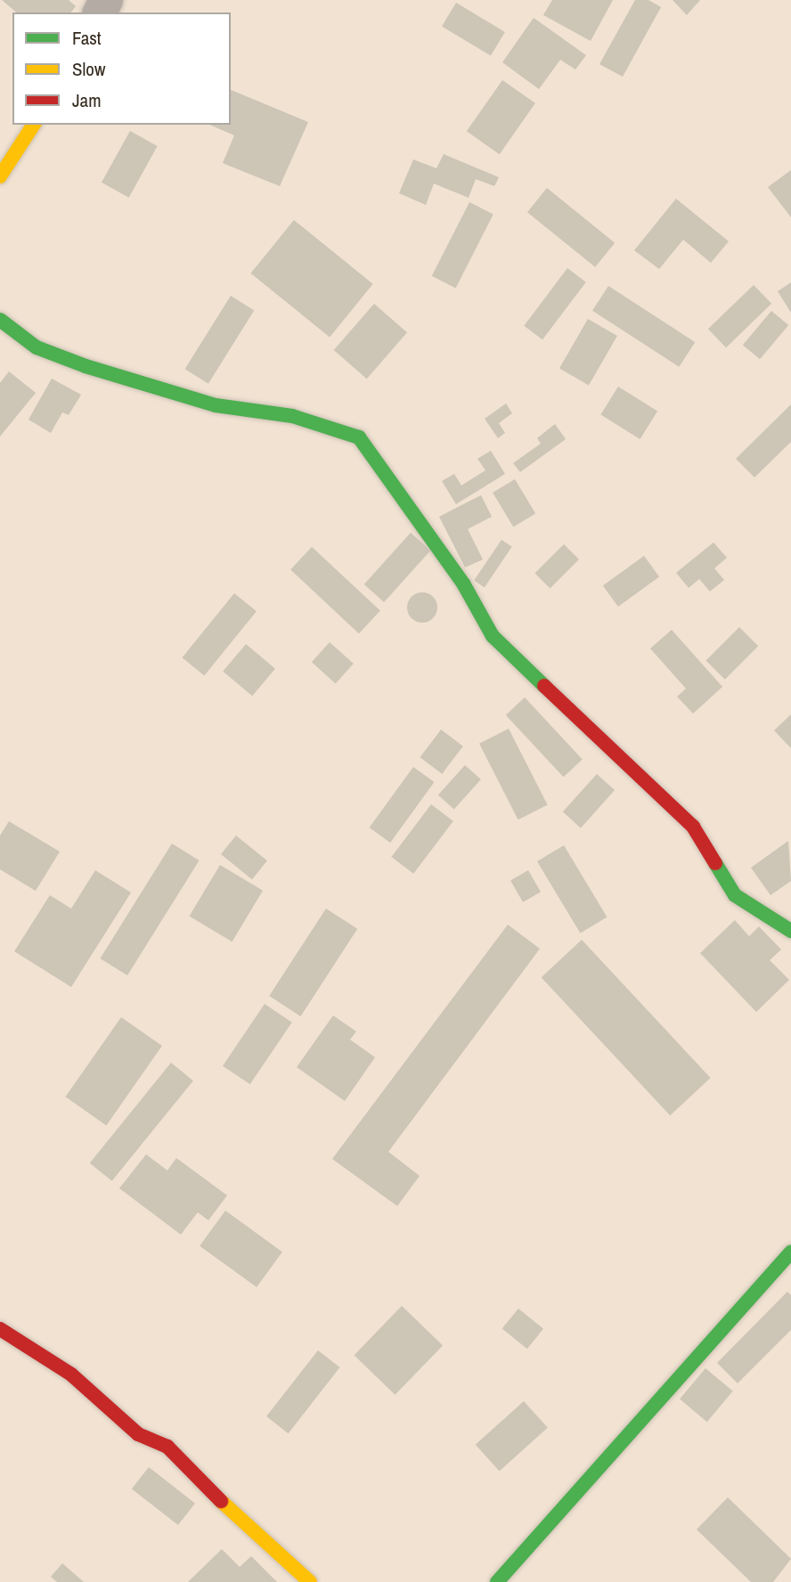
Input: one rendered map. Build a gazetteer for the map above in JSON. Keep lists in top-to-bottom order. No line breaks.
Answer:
{"legend":["Fast","Slow","Jam"]}
